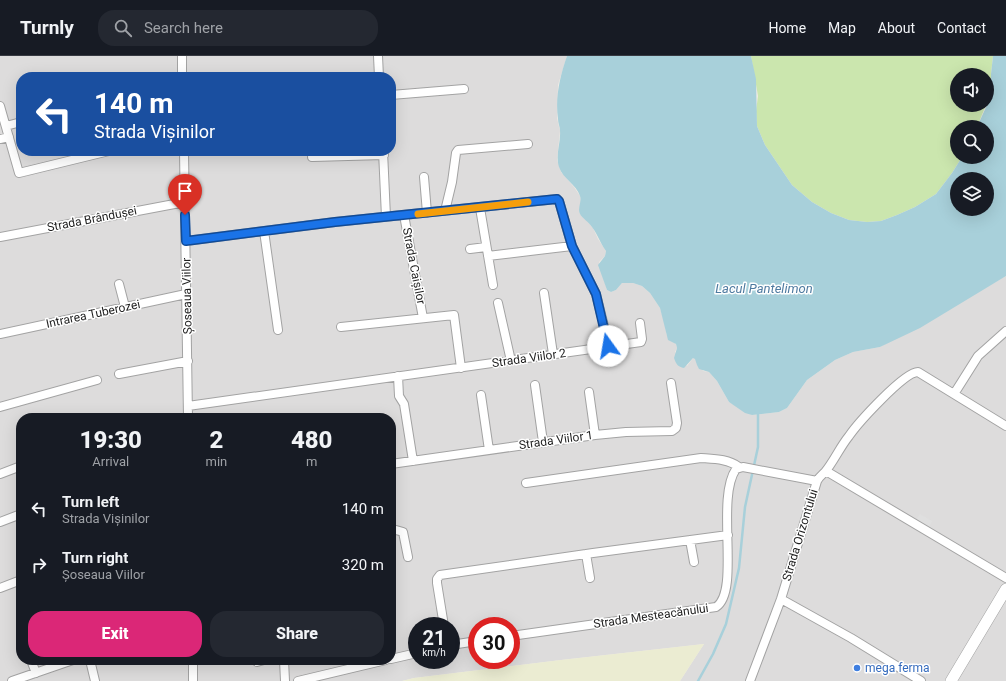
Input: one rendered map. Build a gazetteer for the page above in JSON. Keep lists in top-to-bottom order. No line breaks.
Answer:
{"streets":{"street":["Strada Brândușei","Strada Caișilor","Șoseaua Viilor","Intrarea Tuberozei","Strada Viilor 2","Strada Viilor 1","Strada Orizontului","Strada Mesteacănului"]},"crossings":[["Strada Brândușei","Șoseaua Viilor"],["Strada Caișilor","Strada Viilor 2"],["Șoseaua Viilor","Intrarea Tuberozei"],["Șoseaua Viilor","Strada Viilor 2"]],"water":["Lacul Pantelimon"],"places":["mega ferma"],"page":{"header":"Turnly","search":"Search here","nav":["Home","Map","About","Contact"],"turn":["140 m","Strada Vișinilor"],"eta":["19:30","Arrival","2","min","480","m"],"list":[{"name":"Turn left","note":"Strada Vișinilor","value":"140 m"},{"name":"Turn right","note":"Șoseaua Viilor","value":"320 m"}],"buttons":["Exit","Share"],"speed":"21 km/h","limit":"30"}}
